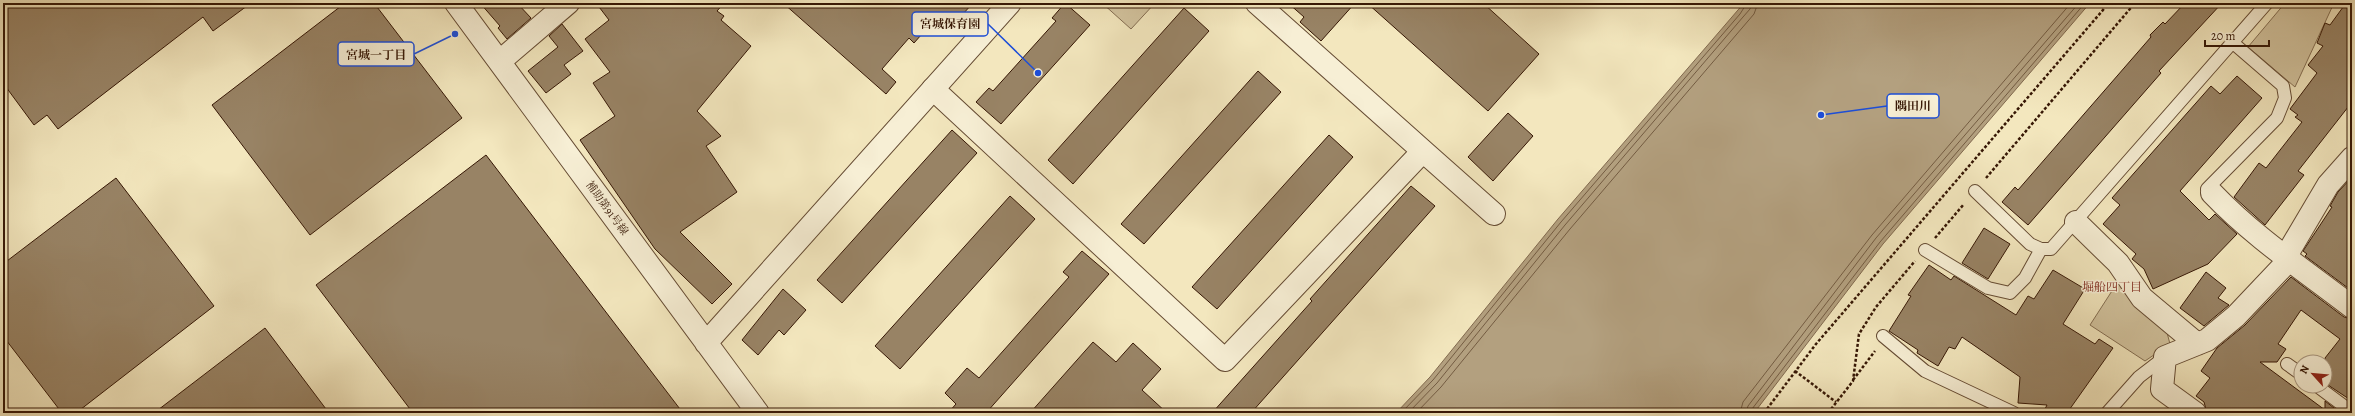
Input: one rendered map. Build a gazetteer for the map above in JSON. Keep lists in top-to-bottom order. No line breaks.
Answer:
{"streets":{"street":["補助第91号線"]},"districts":["堀船四丁目"],"places":["宮城一丁目","宮城保育園","隅田川"],"scale_bar":"20 m","north":"top left"}
